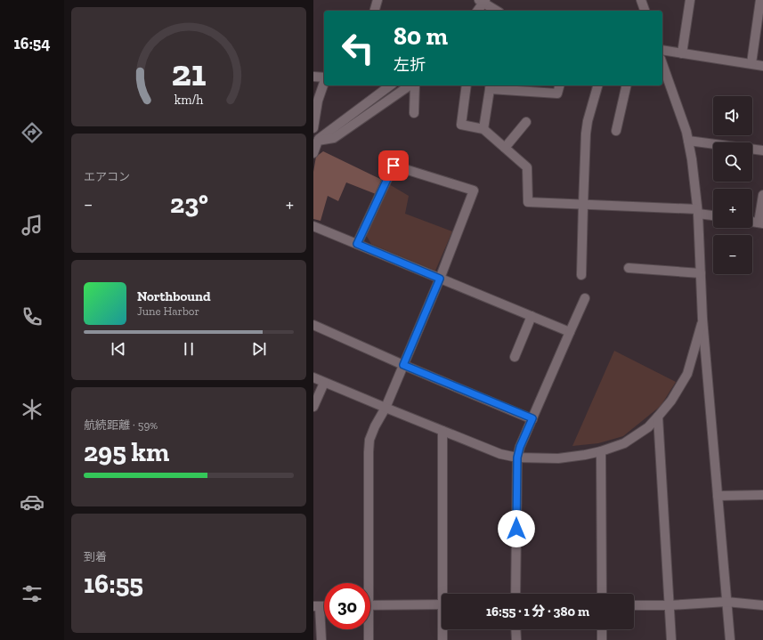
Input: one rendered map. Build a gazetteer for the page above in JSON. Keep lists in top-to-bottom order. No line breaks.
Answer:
{"page":{"tabs":"16:54","turn":["80 m","左折"],"map_buttons":["+","−"],"tile":["エアコン",["航続距離 · 59%","295 km"],["到着","16:55"]],"heat":["−","23°","+"],"song":["Northbound","June Harbor"],"limit":"30","trip":"16:55 · 1 分 · 380 m","gauge":["21","km/h"]}}
